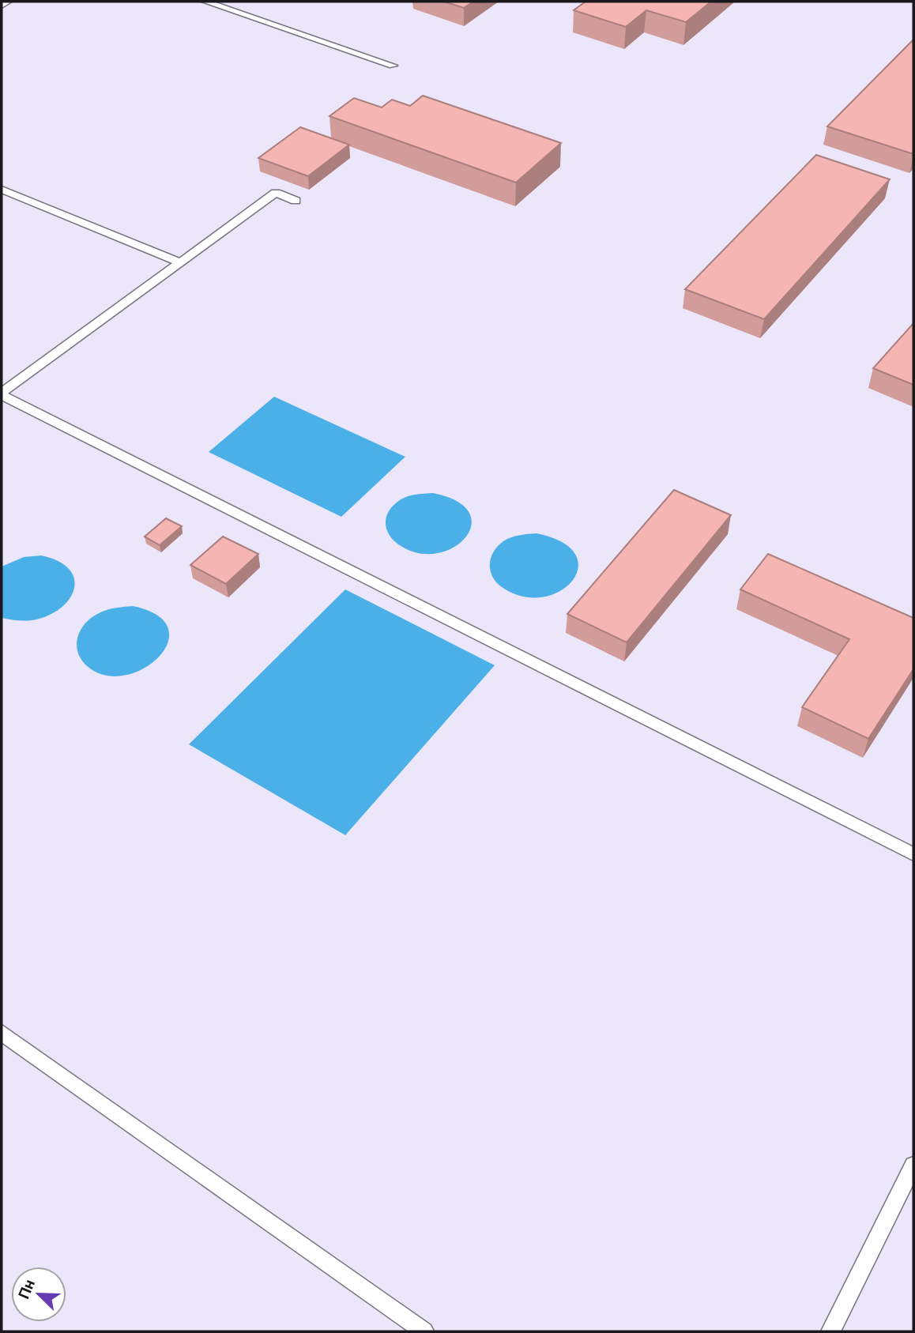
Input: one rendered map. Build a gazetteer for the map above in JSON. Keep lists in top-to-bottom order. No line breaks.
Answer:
{"north":"top left"}
